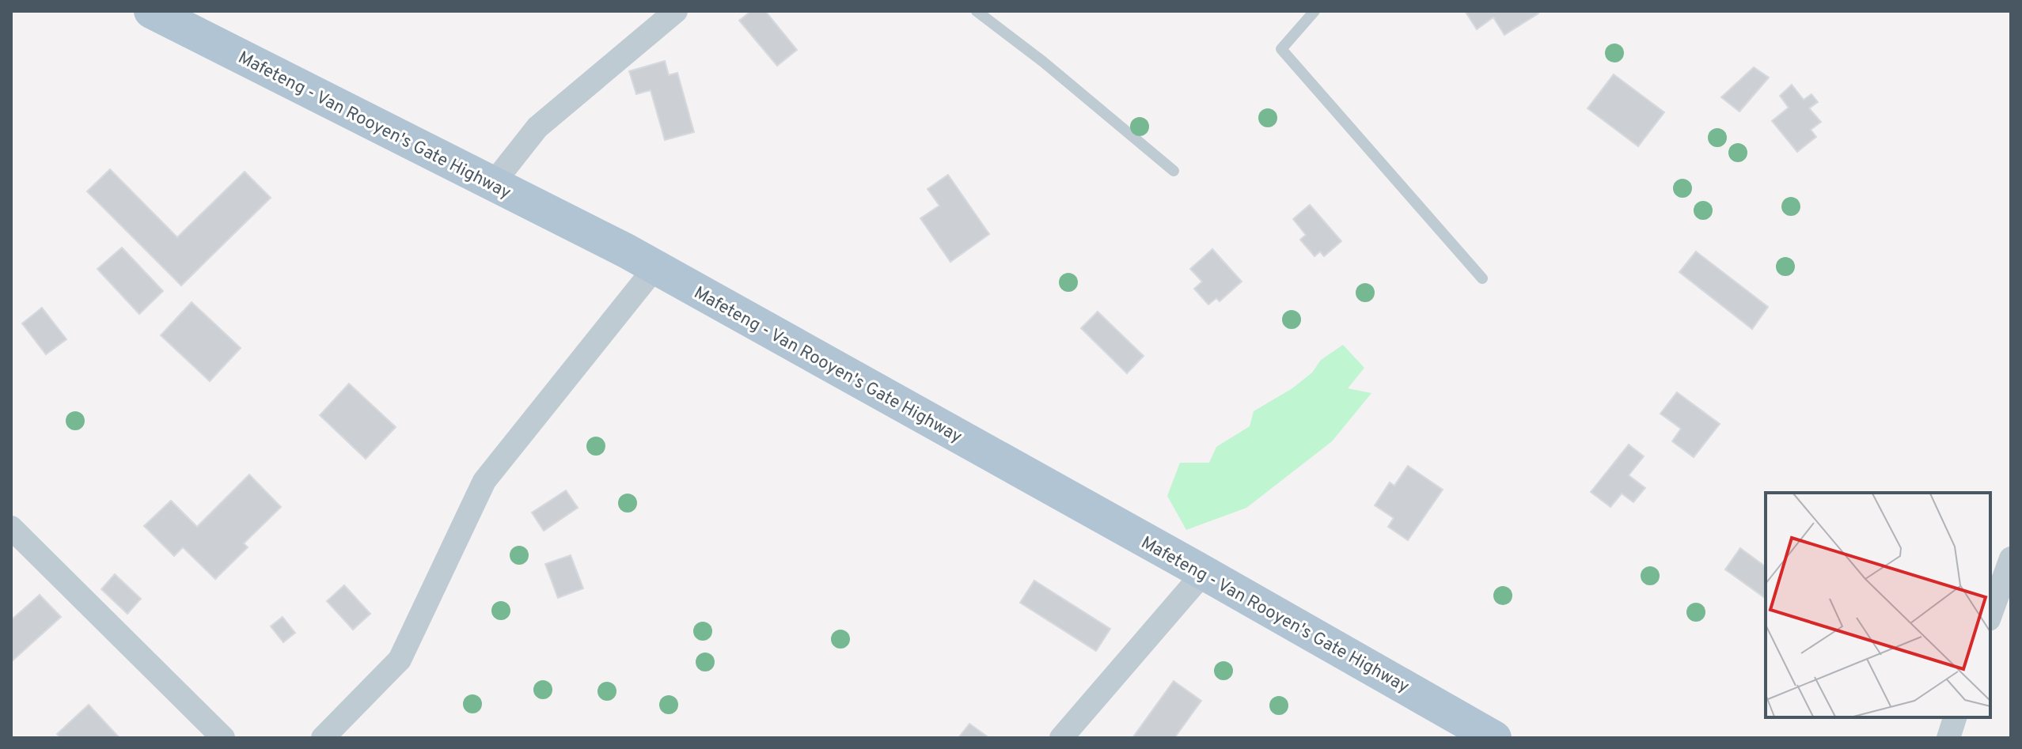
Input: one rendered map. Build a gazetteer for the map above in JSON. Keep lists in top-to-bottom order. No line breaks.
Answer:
{"streets":{"main road":["Mafeteng - Van Rooyen's Gate Highway"]}}
